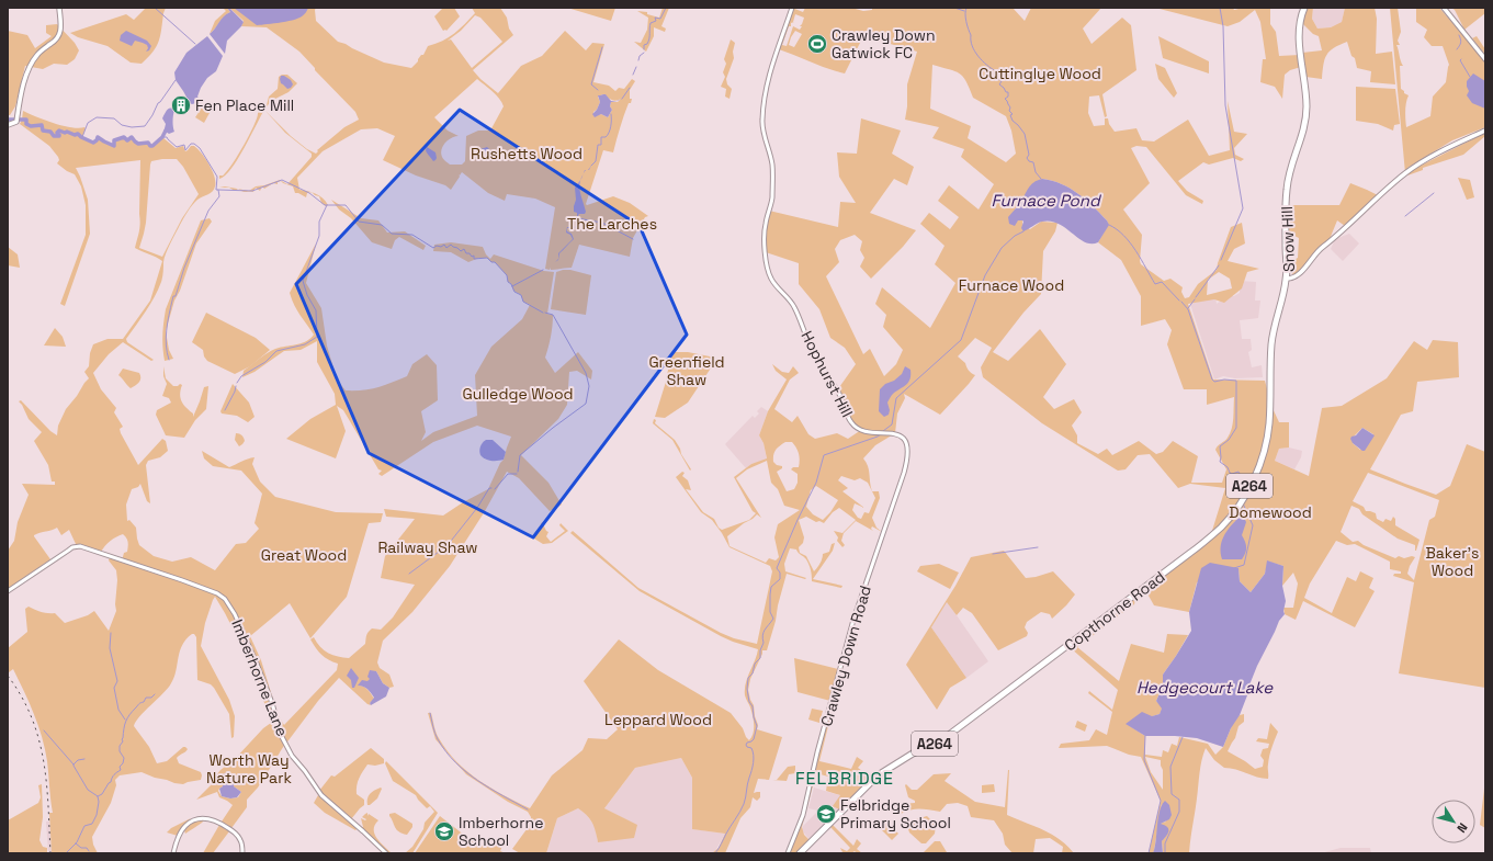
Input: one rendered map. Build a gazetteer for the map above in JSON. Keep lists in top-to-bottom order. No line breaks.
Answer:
{"streets":{"highway":["Snow Hill","A264","Copthorne Road"],"street":["Hophurst Hill","Crawley Down Road","Imberhorne Lane"]},"crossings":[["Snow Hill","Copthorne Road"],["Hophurst Hill","Crawley Down Road"]],"districts":["FELBRIDGE"],"water":["Furnace Pond","Hedgecourt Lake"],"parks":["Cuttinglye Wood","Rushetts Wood","The Larches","Furnace Wood","Greenfield Shaw","Gulledge Wood","Domewood","Railway Shaw","Baker's Wood","Great Wood","Leppard Wood","Worth Way Nature Park"],"places":{"sports":["Crawley Down Gatwick FC"],"building":["Fen Place Mill"],"school or university":["Felbridge Primary School","Imberhorne School"]},"north":"bottom right"}
